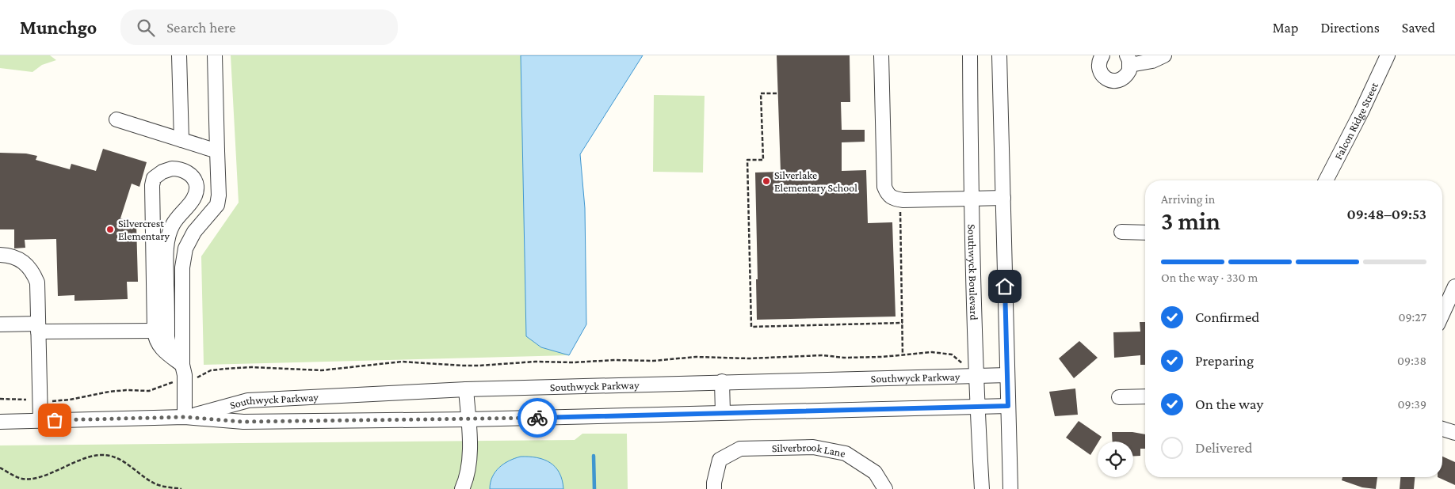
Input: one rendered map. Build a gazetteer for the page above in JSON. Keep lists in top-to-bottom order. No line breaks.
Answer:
{"streets":{"street":["Falcon Ridge Street","Southwyck Boulevard","Southwyck Parkway","Silverbrook Lane"]},"crossings":[["Southwyck Boulevard","Southwyck Parkway"]],"places":["Silverlake Elementary School","Silvercrest Elementary"],"page":{"header":"Munchgo","search":"Search here","nav":["Map","Directions","Saved"],"heading":["3 min","Arriving in","09:48–09:53"],"bar":"On the way · 330 m","list":[["Confirmed","09:27"],["Preparing","09:38"],["On the way","09:39"],"Delivered"]}}
